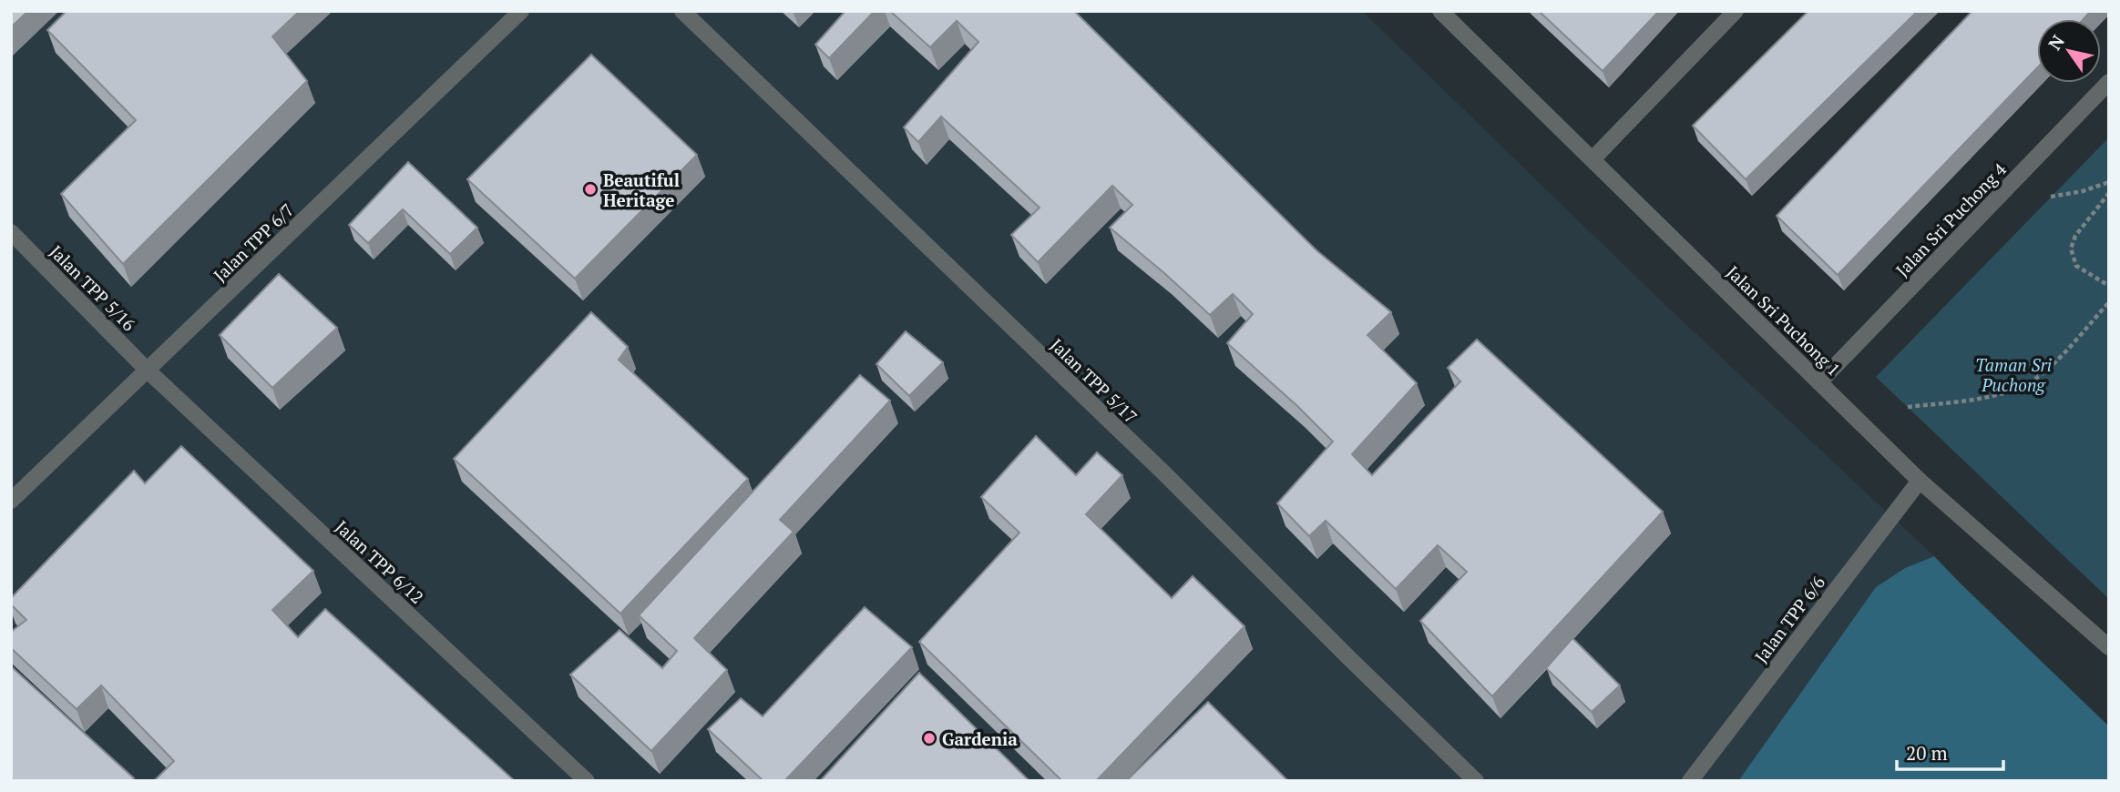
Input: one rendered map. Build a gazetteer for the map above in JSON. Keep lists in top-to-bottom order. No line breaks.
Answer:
{"streets":{"street":["Jalan Sri Puchong 4","Jalan TPP 6/7","Jalan TPP 5/16","Jalan Sri Puchong 1","Jalan TPP 5/17","Jalan TPP 6/12","Jalan TPP 6/6"]},"crossings":[["Jalan Sri Puchong 4","Jalan Sri Puchong 1"],["Jalan TPP 6/7","Jalan TPP 5/16"],["Jalan TPP 6/7","Jalan TPP 6/12"],["Jalan TPP 5/16","Jalan TPP 6/12"],["Jalan Sri Puchong 1","Jalan TPP 6/6"]],"parks":["Taman Sri Puchong"],"places":["Beautiful Heritage","Gardenia"],"scale_bar":"20 m","north":"top left"}
